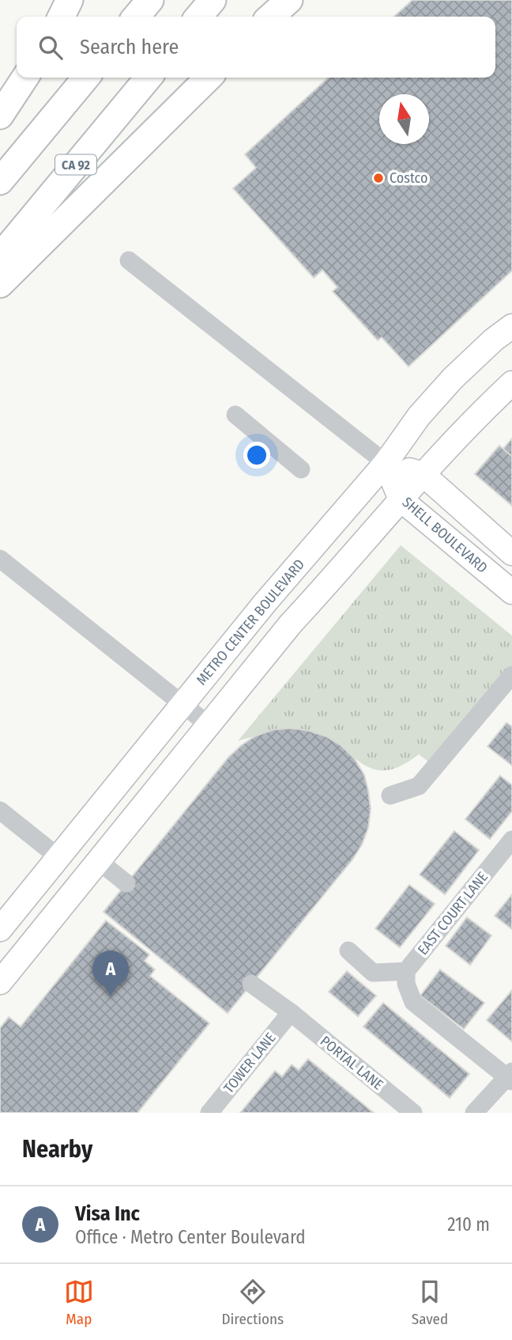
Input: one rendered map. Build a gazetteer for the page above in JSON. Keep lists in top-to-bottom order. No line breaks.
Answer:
{"streets":{"highway":["CA 92"],"main road":["SHELL BOULEVARD","METRO CENTER BOULEVARD"],"lane":["EAST COURT LANE","TOWER LANE","PORTAL LANE"]},"crossings":[["SHELL BOULEVARD","METRO CENTER BOULEVARD"],["TOWER LANE","PORTAL LANE"]],"places":["Costco"],"north":"top","page":{"search":"Search here","pins":"A","heading":"Nearby","list":[{"mark":"A","name":"Visa Inc","note":"Office · Metro Center Boulevard","value":"210 m"}],"nav":["Map","Directions","Saved"]}}
